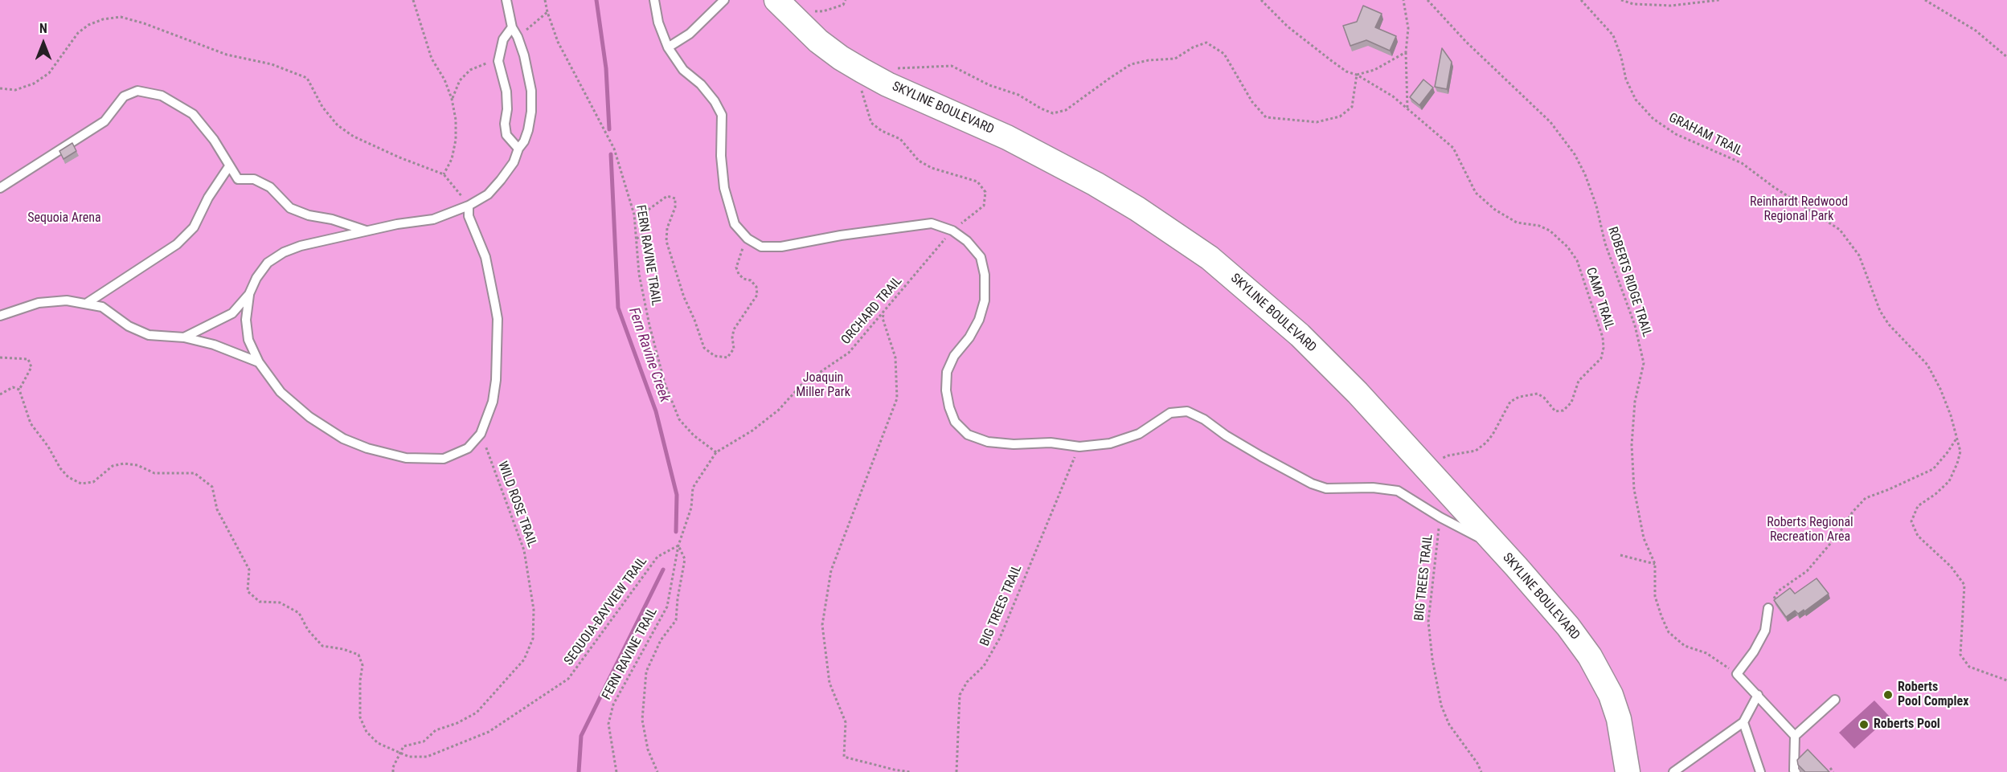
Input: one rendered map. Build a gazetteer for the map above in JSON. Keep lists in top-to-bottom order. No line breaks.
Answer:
{"streets":{"main road":["SKYLINE BOULEVARD"],"path":["GRAHAM TRAIL","FERN RAVINE TRAIL","ROBERTS RIDGE TRAIL","CAMP TRAIL","ORCHARD TRAIL","WILD ROSE TRAIL","BIG TREES TRAIL","SEQUOIA-BAYVIEW TRAIL"]},"crossings":[["SKYLINE BOULEVARD","CAMP TRAIL"],["SKYLINE BOULEVARD","ORCHARD TRAIL"],["FERN RAVINE TRAIL","ORCHARD TRAIL"],["FERN RAVINE TRAIL","SEQUOIA-BAYVIEW TRAIL"],["ORCHARD TRAIL","SEQUOIA-BAYVIEW TRAIL"],["WILD ROSE TRAIL","SEQUOIA-BAYVIEW TRAIL"]],"water":["Fern Ravine Creek"],"parks":["Reinhardt Redwood Regional Park","Sequoia Arena","Joaquin Miller Park","Roberts Regional Recreation Area"],"places":["Roberts Pool Complex","Roberts Pool"],"north":"top"}
